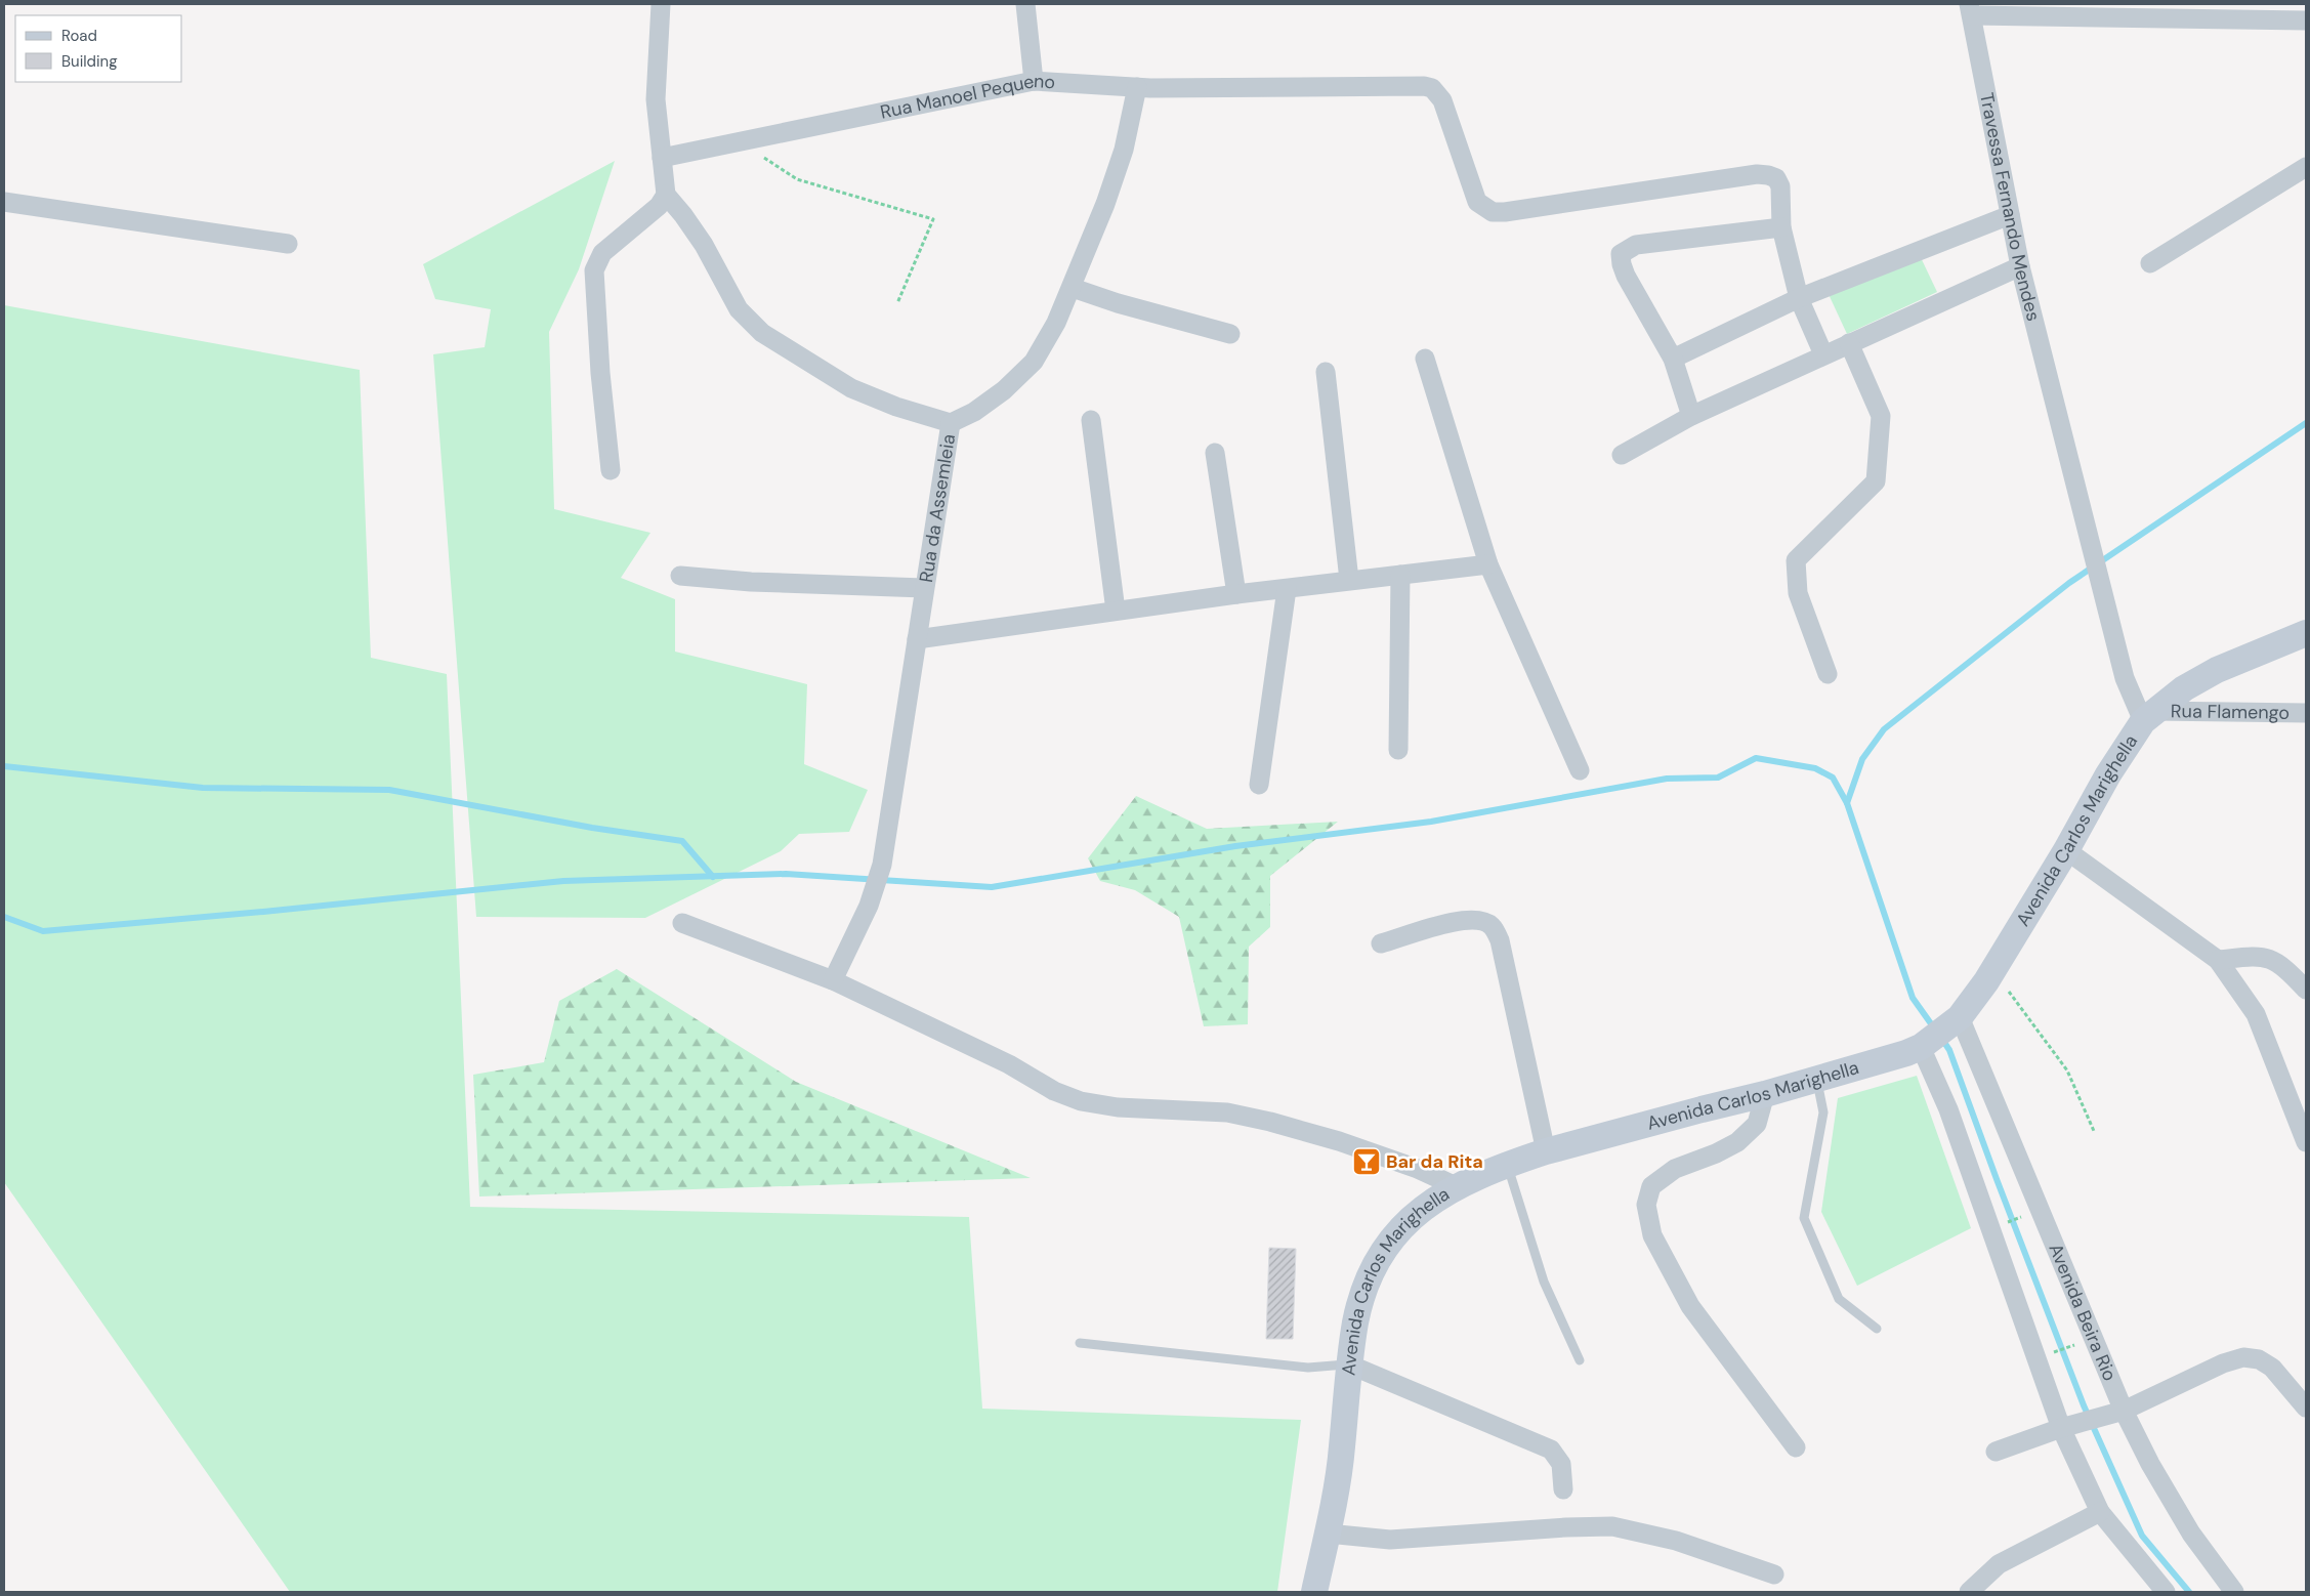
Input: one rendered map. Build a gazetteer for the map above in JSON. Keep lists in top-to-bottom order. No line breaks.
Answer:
{"streets":{"street":["Rua Manoel Pequeno","Travessa Fernando Mendes","Rua da Assemleia","Rua Flamengo","Avenida Carlos Marighella","Avenida Beira Rio"]},"crossings":[["Rua Manoel Pequeno","Rua da Assemleia"],["Travessa Fernando Mendes","Rua Flamengo"],["Travessa Fernando Mendes","Avenida Carlos Marighella"],["Rua Flamengo","Avenida Carlos Marighella"],["Avenida Carlos Marighella","Avenida Beira Rio"]],"places":{"bar":["Bar da Rita"]},"legend":["Road","Building"]}
